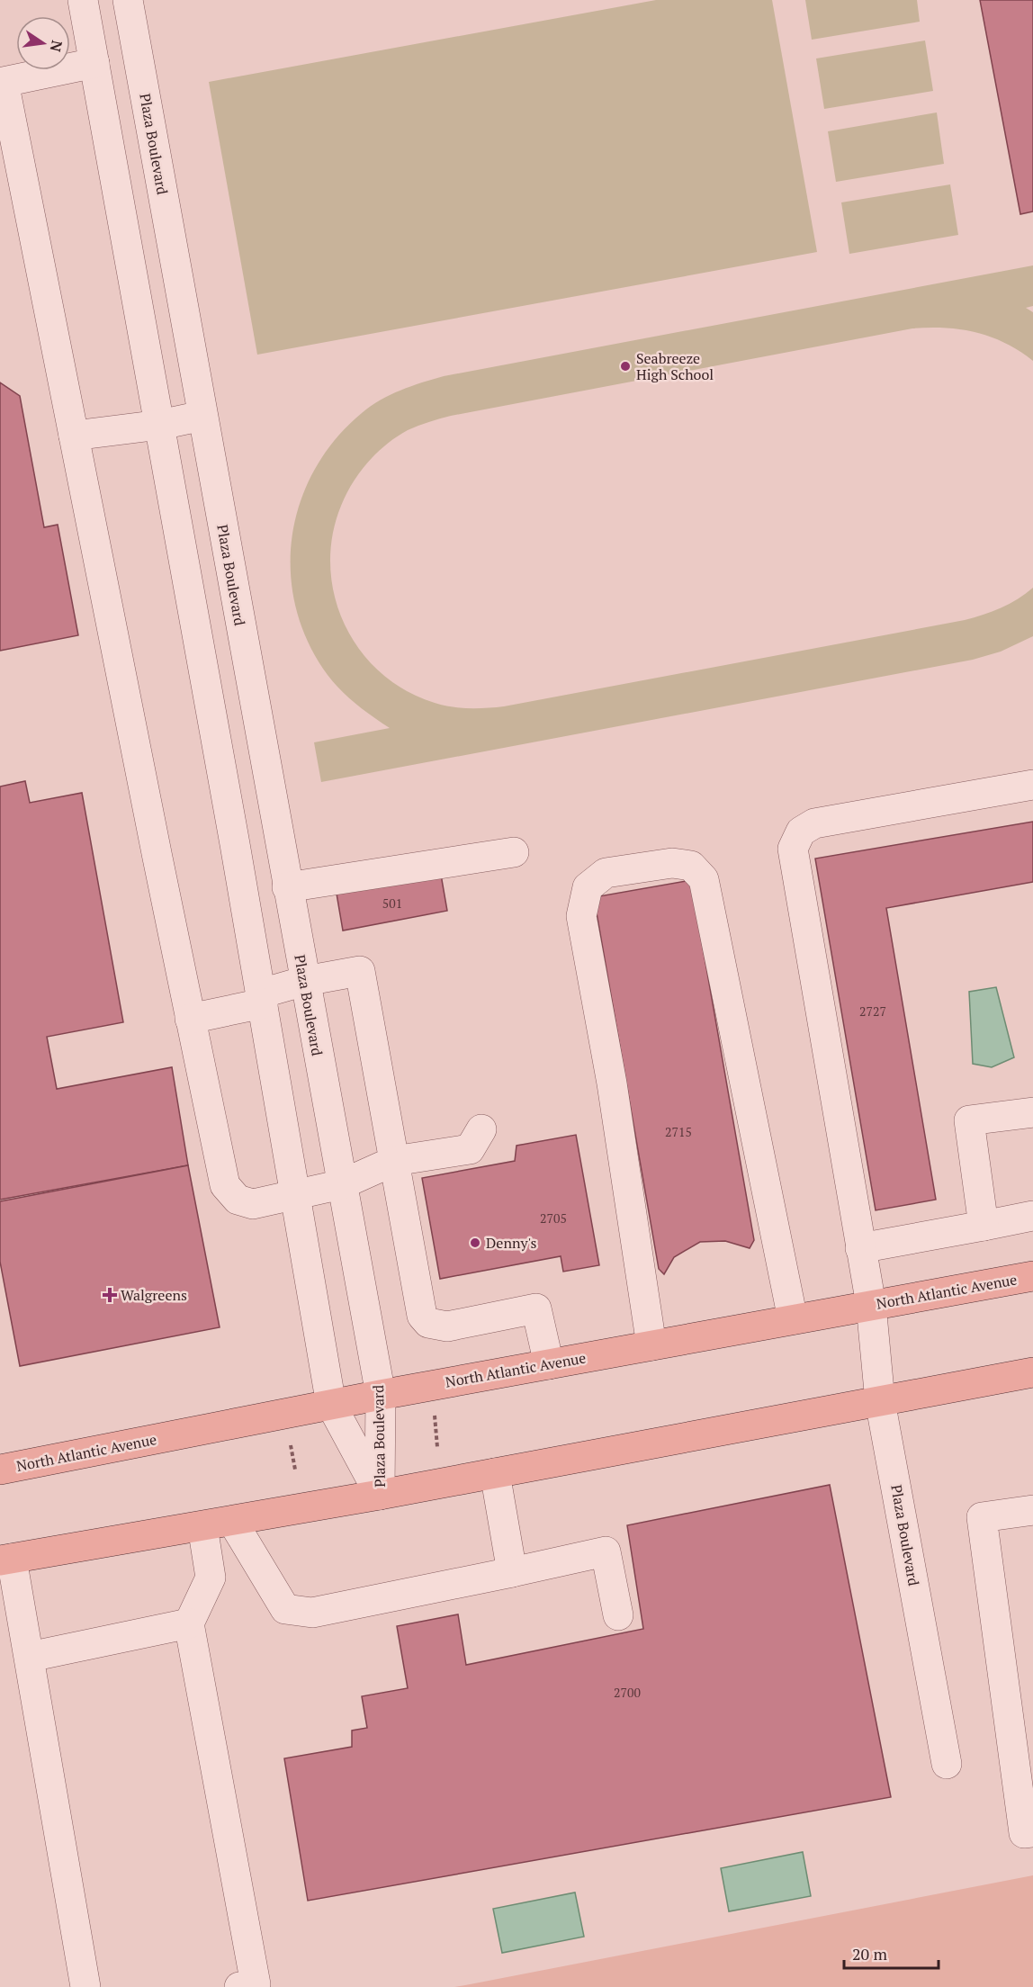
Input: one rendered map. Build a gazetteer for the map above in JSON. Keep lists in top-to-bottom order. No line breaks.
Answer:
{"streets":{"main road":["North Atlantic Avenue"],"street":["Plaza Boulevard"]},"crossings":[["Plaza Boulevard","North Atlantic Avenue"]],"places":{"other":["Seabreeze High School","Denny's"],"health":["Walgreens"]},"house_numbers":["501","2727","2715","2705","2700"],"scale_bar":"20 m","north":"right"}
